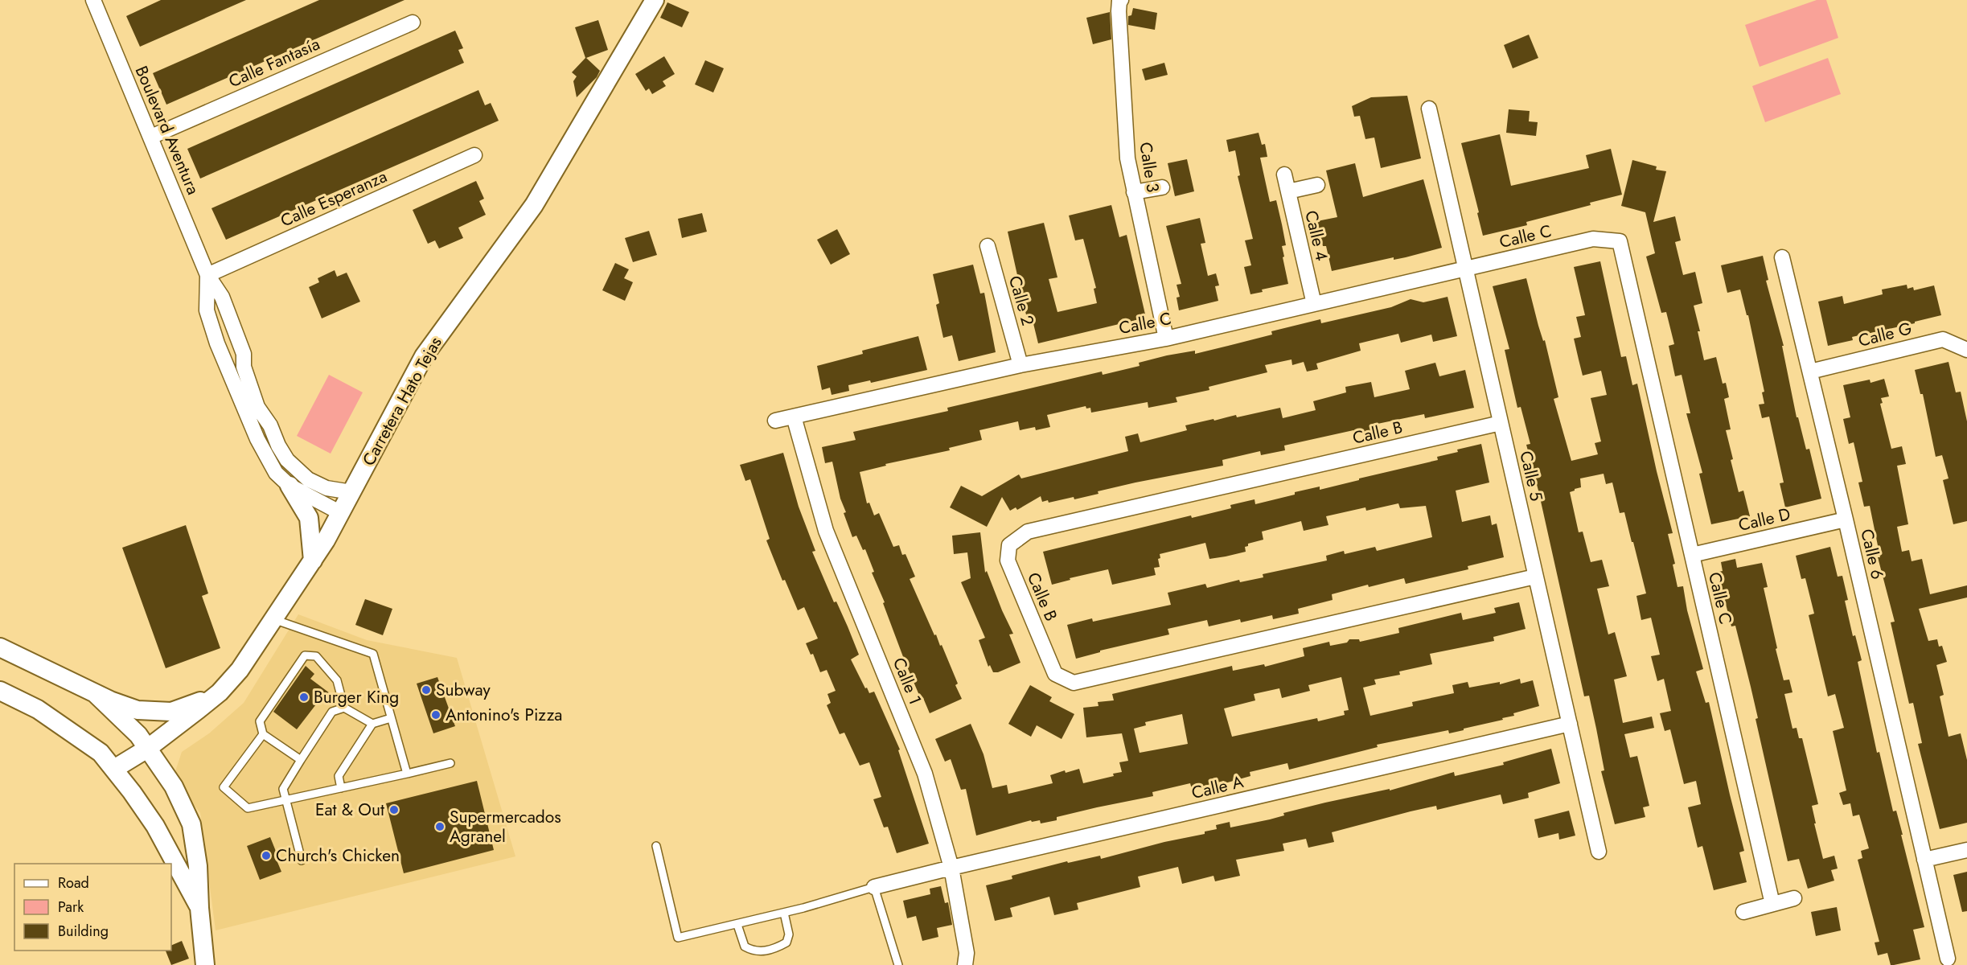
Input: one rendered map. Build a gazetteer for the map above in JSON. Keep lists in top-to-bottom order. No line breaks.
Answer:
{"streets":{"street":["Calle Fantasía","Boulevard Aventura","Calle 3","Calle Esperanza","Calle 4","Calle C","Calle 2","Calle G","Carretera Hato Tejas","Calle B","Calle 5","Calle D","Calle 6","Calle 1","Calle A"]},"crossings":[["Calle Fantasía","Boulevard Aventura"],["Boulevard Aventura","Calle Esperanza"],["Boulevard Aventura","Carretera Hato Tejas"],["Calle 3","Calle C"],["Calle 4","Calle C"],["Calle C","Calle 2"],["Calle C","Calle 5"],["Calle C","Calle D"],["Calle C","Calle 1"],["Calle G","Calle 6"],["Calle B","Calle 5"],["Calle 5","Calle A"],["Calle D","Calle 6"],["Calle 1","Calle A"]],"places":["Subway","Burger King","Antonino's Pizza","Eat & Out","Supermercados Agranel","Church's Chicken"],"legend":["Road","Park","Building"]}
